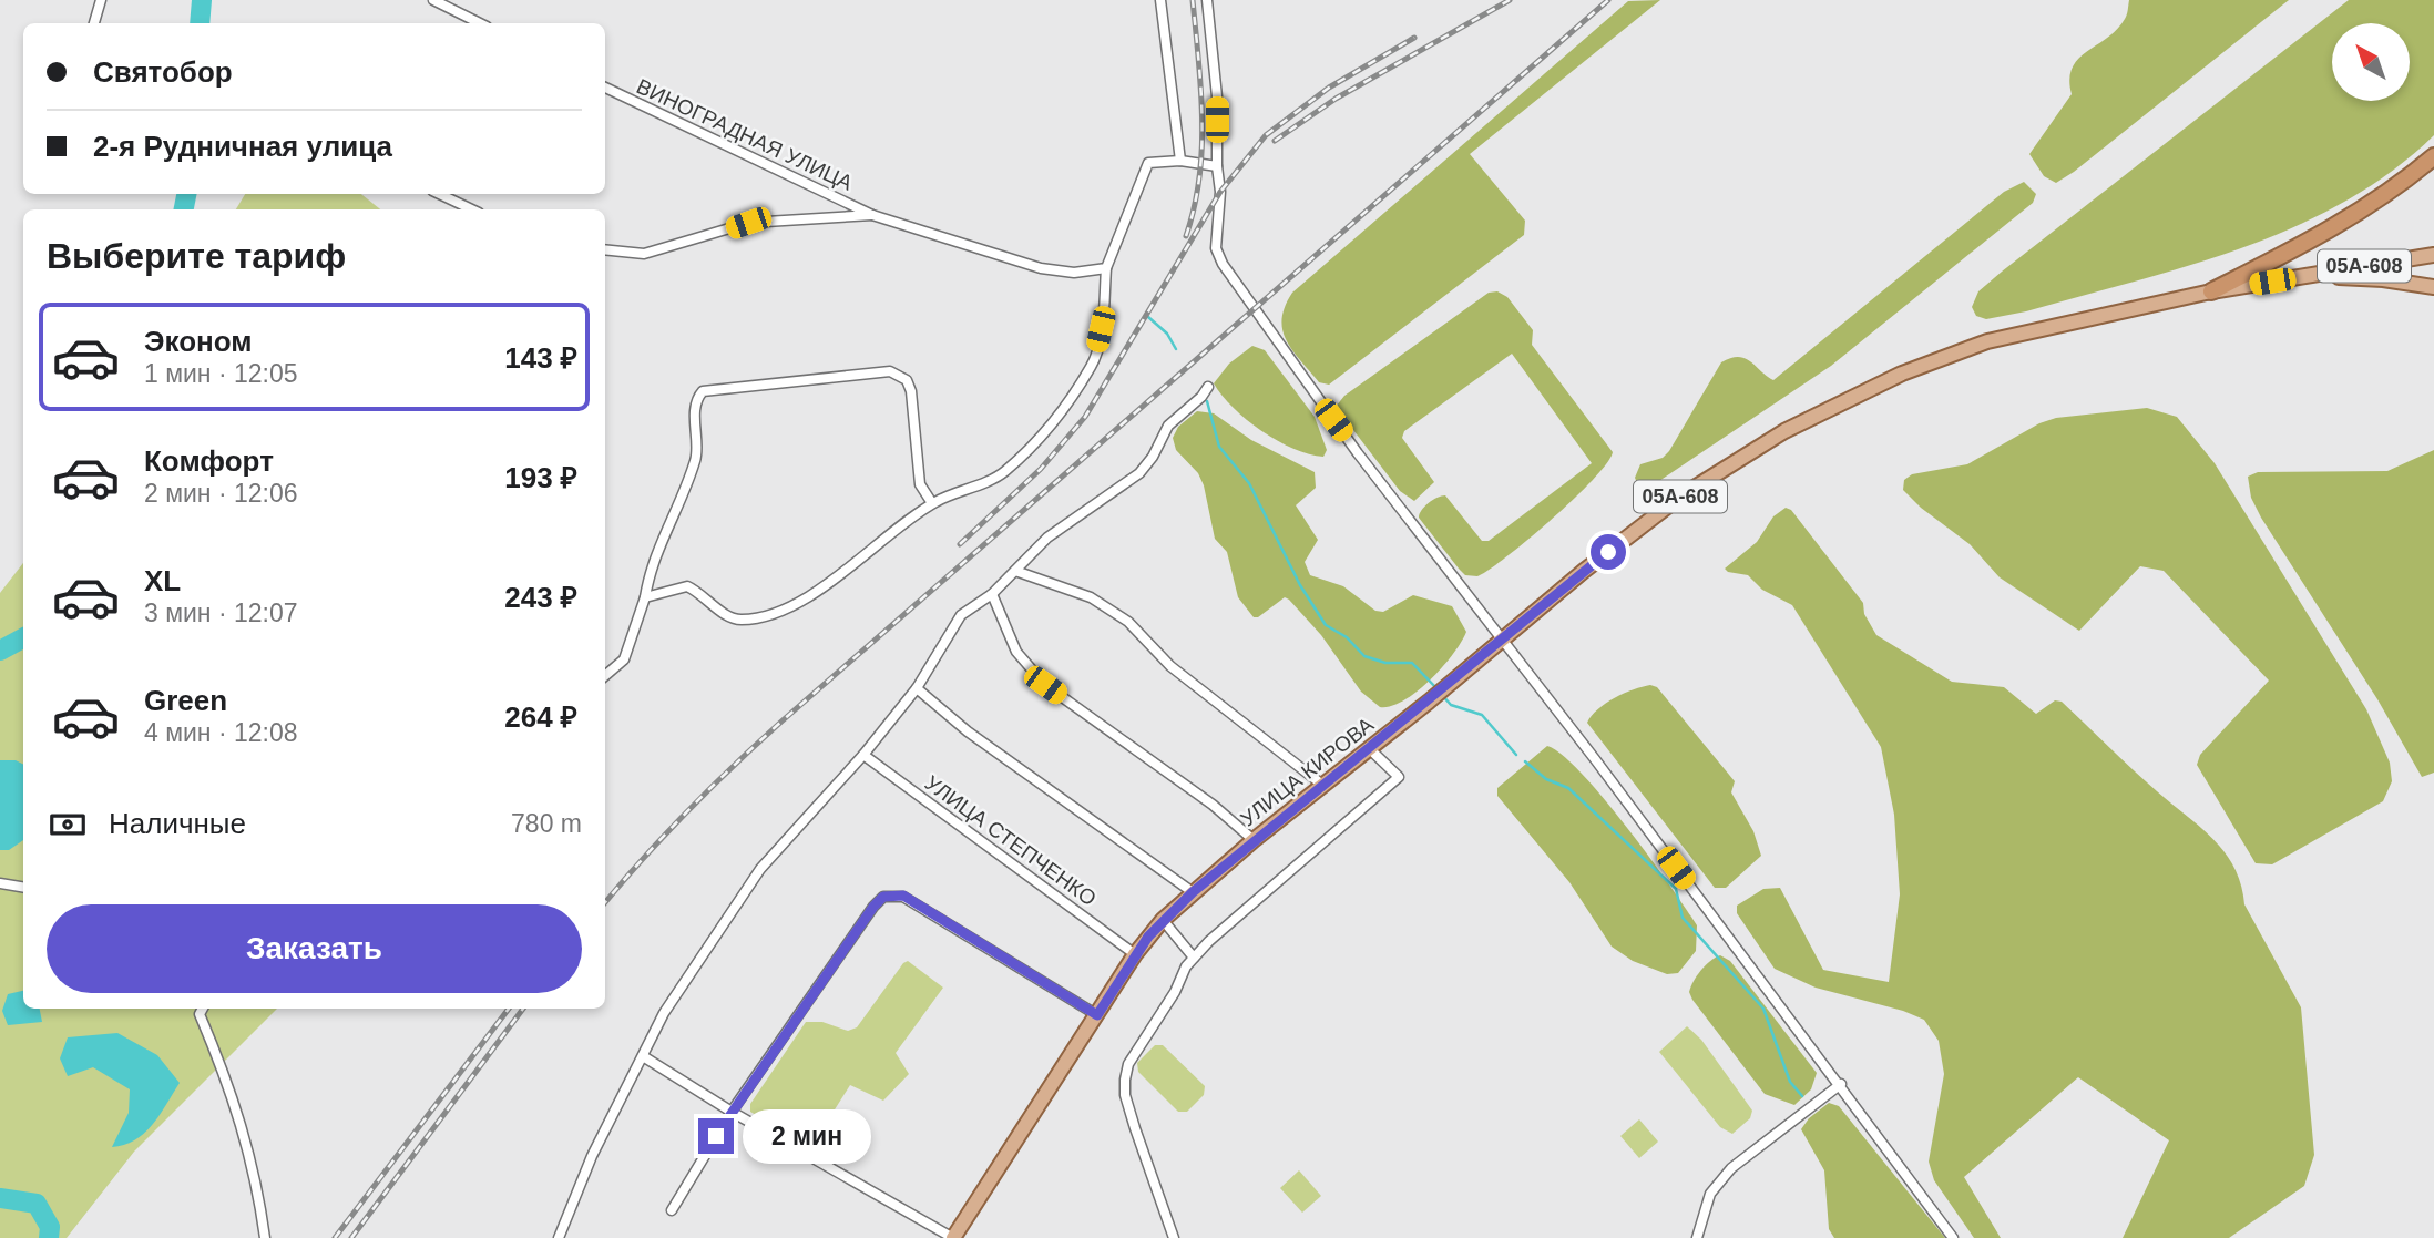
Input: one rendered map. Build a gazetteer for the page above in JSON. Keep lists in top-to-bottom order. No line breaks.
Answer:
{"streets":{"main road":["05А-608","УЛИЦА КИРОВА"],"street":["ВИНОГРАДНАЯ УЛИЦА","УЛИЦА СТЕПЧЕНКО"]},"crossings":[["05А-608","УЛИЦА КИРОВА"],["УЛИЦА КИРОВА","УЛИЦА СТЕПЧЕНКО"]],"north":"top left","page":{"banner":["Святобор","2-я Рудничная улица"],"heading":"Выберите тариф","list":[{"name":"Эконом","note":"1 мин · 12:05","value":"143 ₽"},{"name":"Комфорт","note":"2 мин · 12:06","value":"193 ₽"},{"name":"XL","note":"3 мин · 12:07","value":"243 ₽"},{"name":"Green","note":"4 мин · 12:08","value":"264 ₽"}],"pay":["Наличные","780 m"],"buttons":"Заказать","bubble":"2 мин"}}
